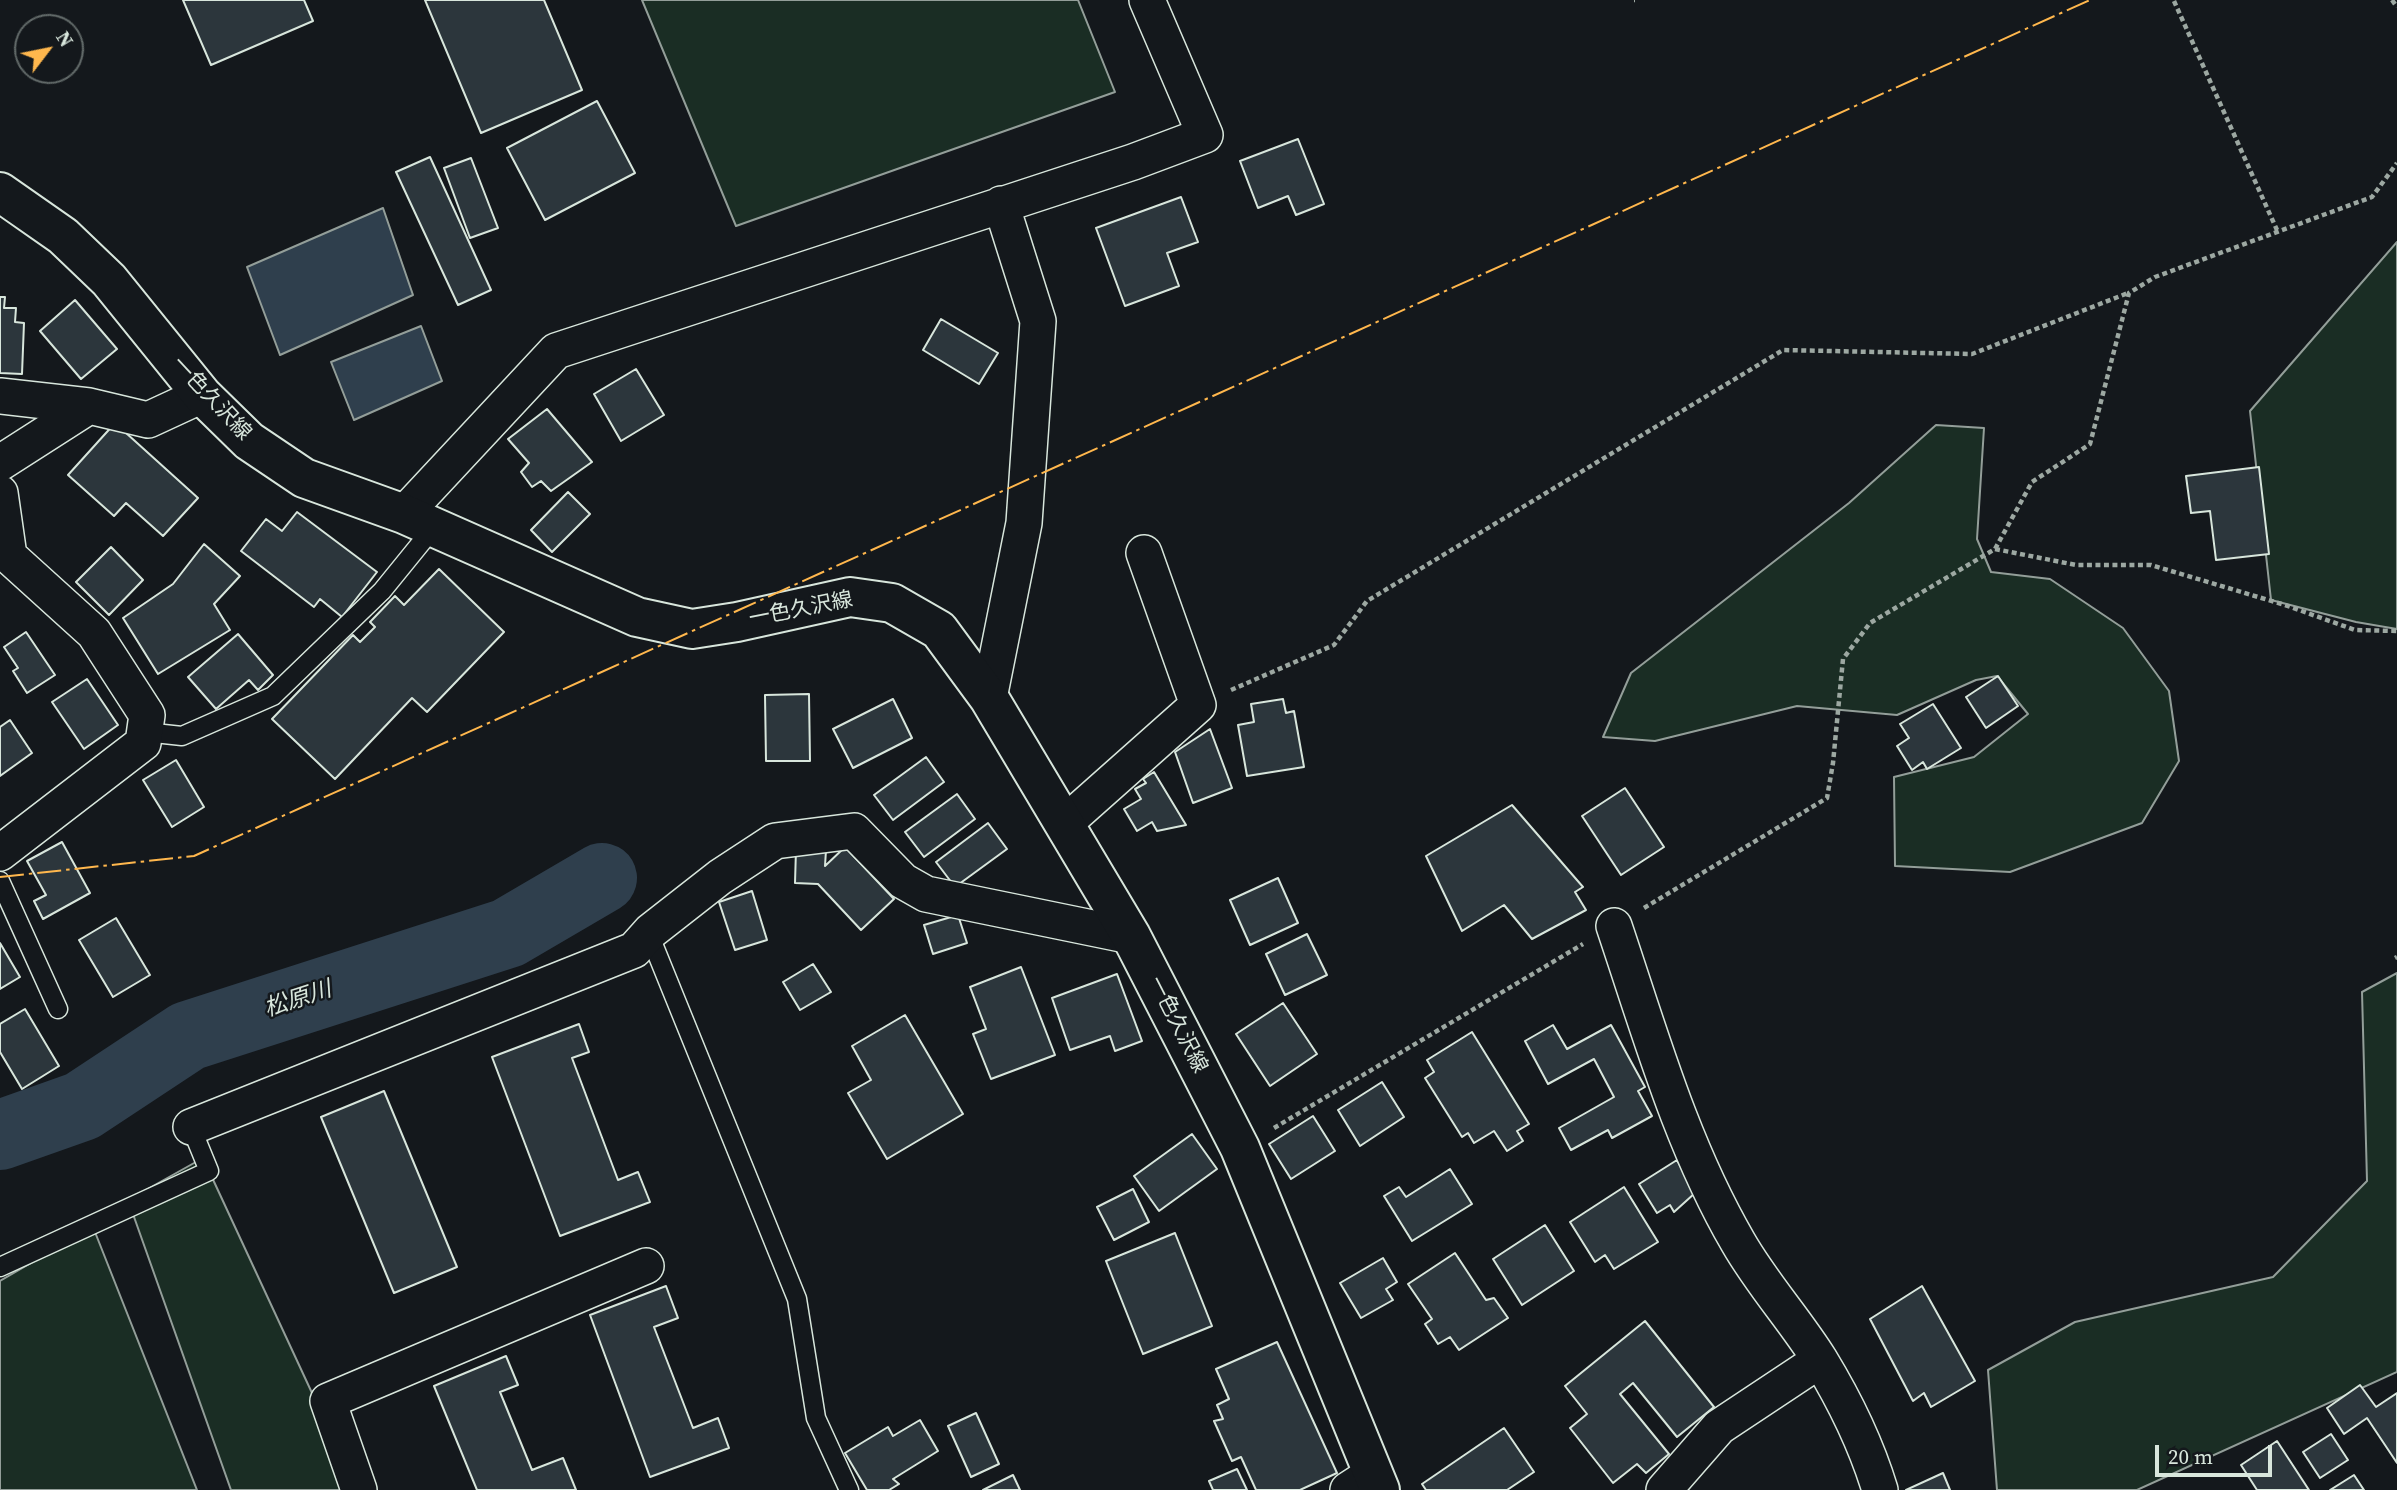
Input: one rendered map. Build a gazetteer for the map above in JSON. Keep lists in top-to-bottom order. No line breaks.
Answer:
{"streets":{"main road":["一色久沢線"]},"water":["松原川"],"scale_bar":"20 m","north":"top right"}
